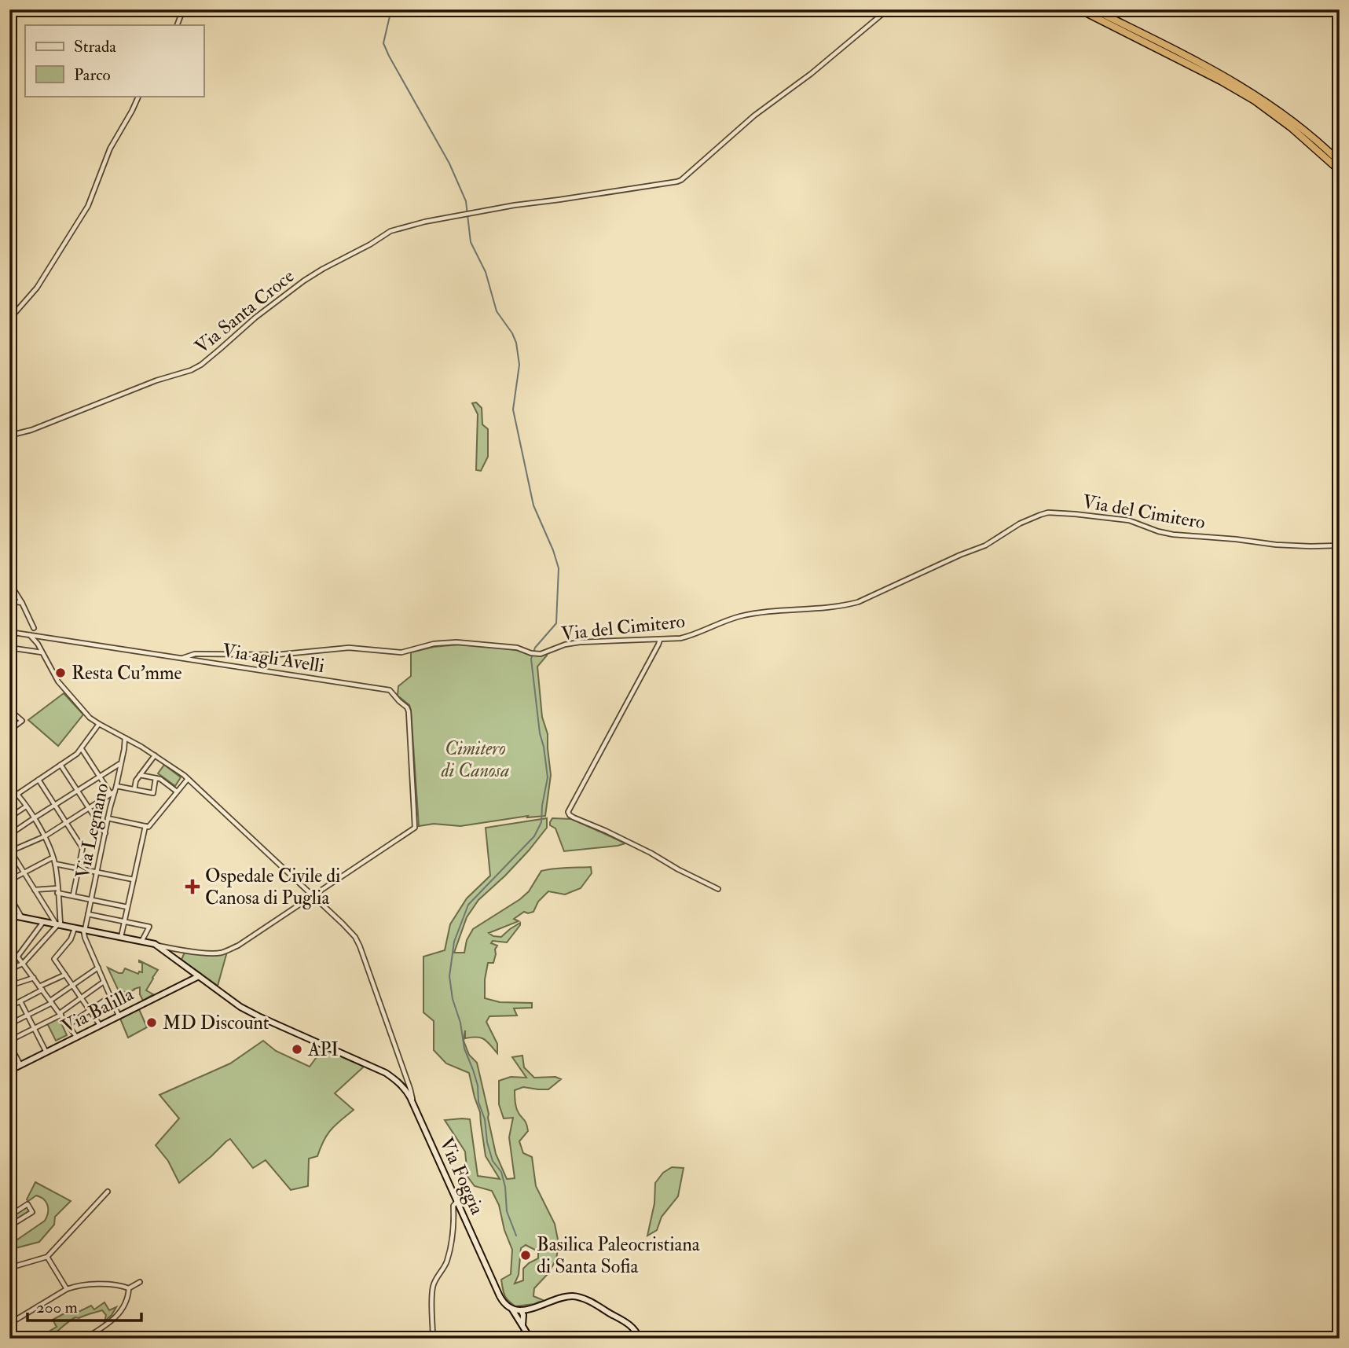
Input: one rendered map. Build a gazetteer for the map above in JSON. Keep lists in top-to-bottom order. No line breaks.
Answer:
{"streets":{"main road":["Via Balilla","Via Foggia"],"street":["Via Santa Croce","Via del Cimitero","Via agli Avelli","Via Legnano"]},"crossings":[["Via del Cimitero","Via agli Avelli"],["Via Balilla","Via Foggia"]],"parks":["Cimitero di Canosa"],"places":{"other":["Resta Cu'mme","MD Discount","API","Basilica Paleocristiana di Santa Sofia"],"health":["Ospedale Civile di Canosa di Puglia"]},"legend":["Strada","Parco"],"scale_bar":"200 m"}
